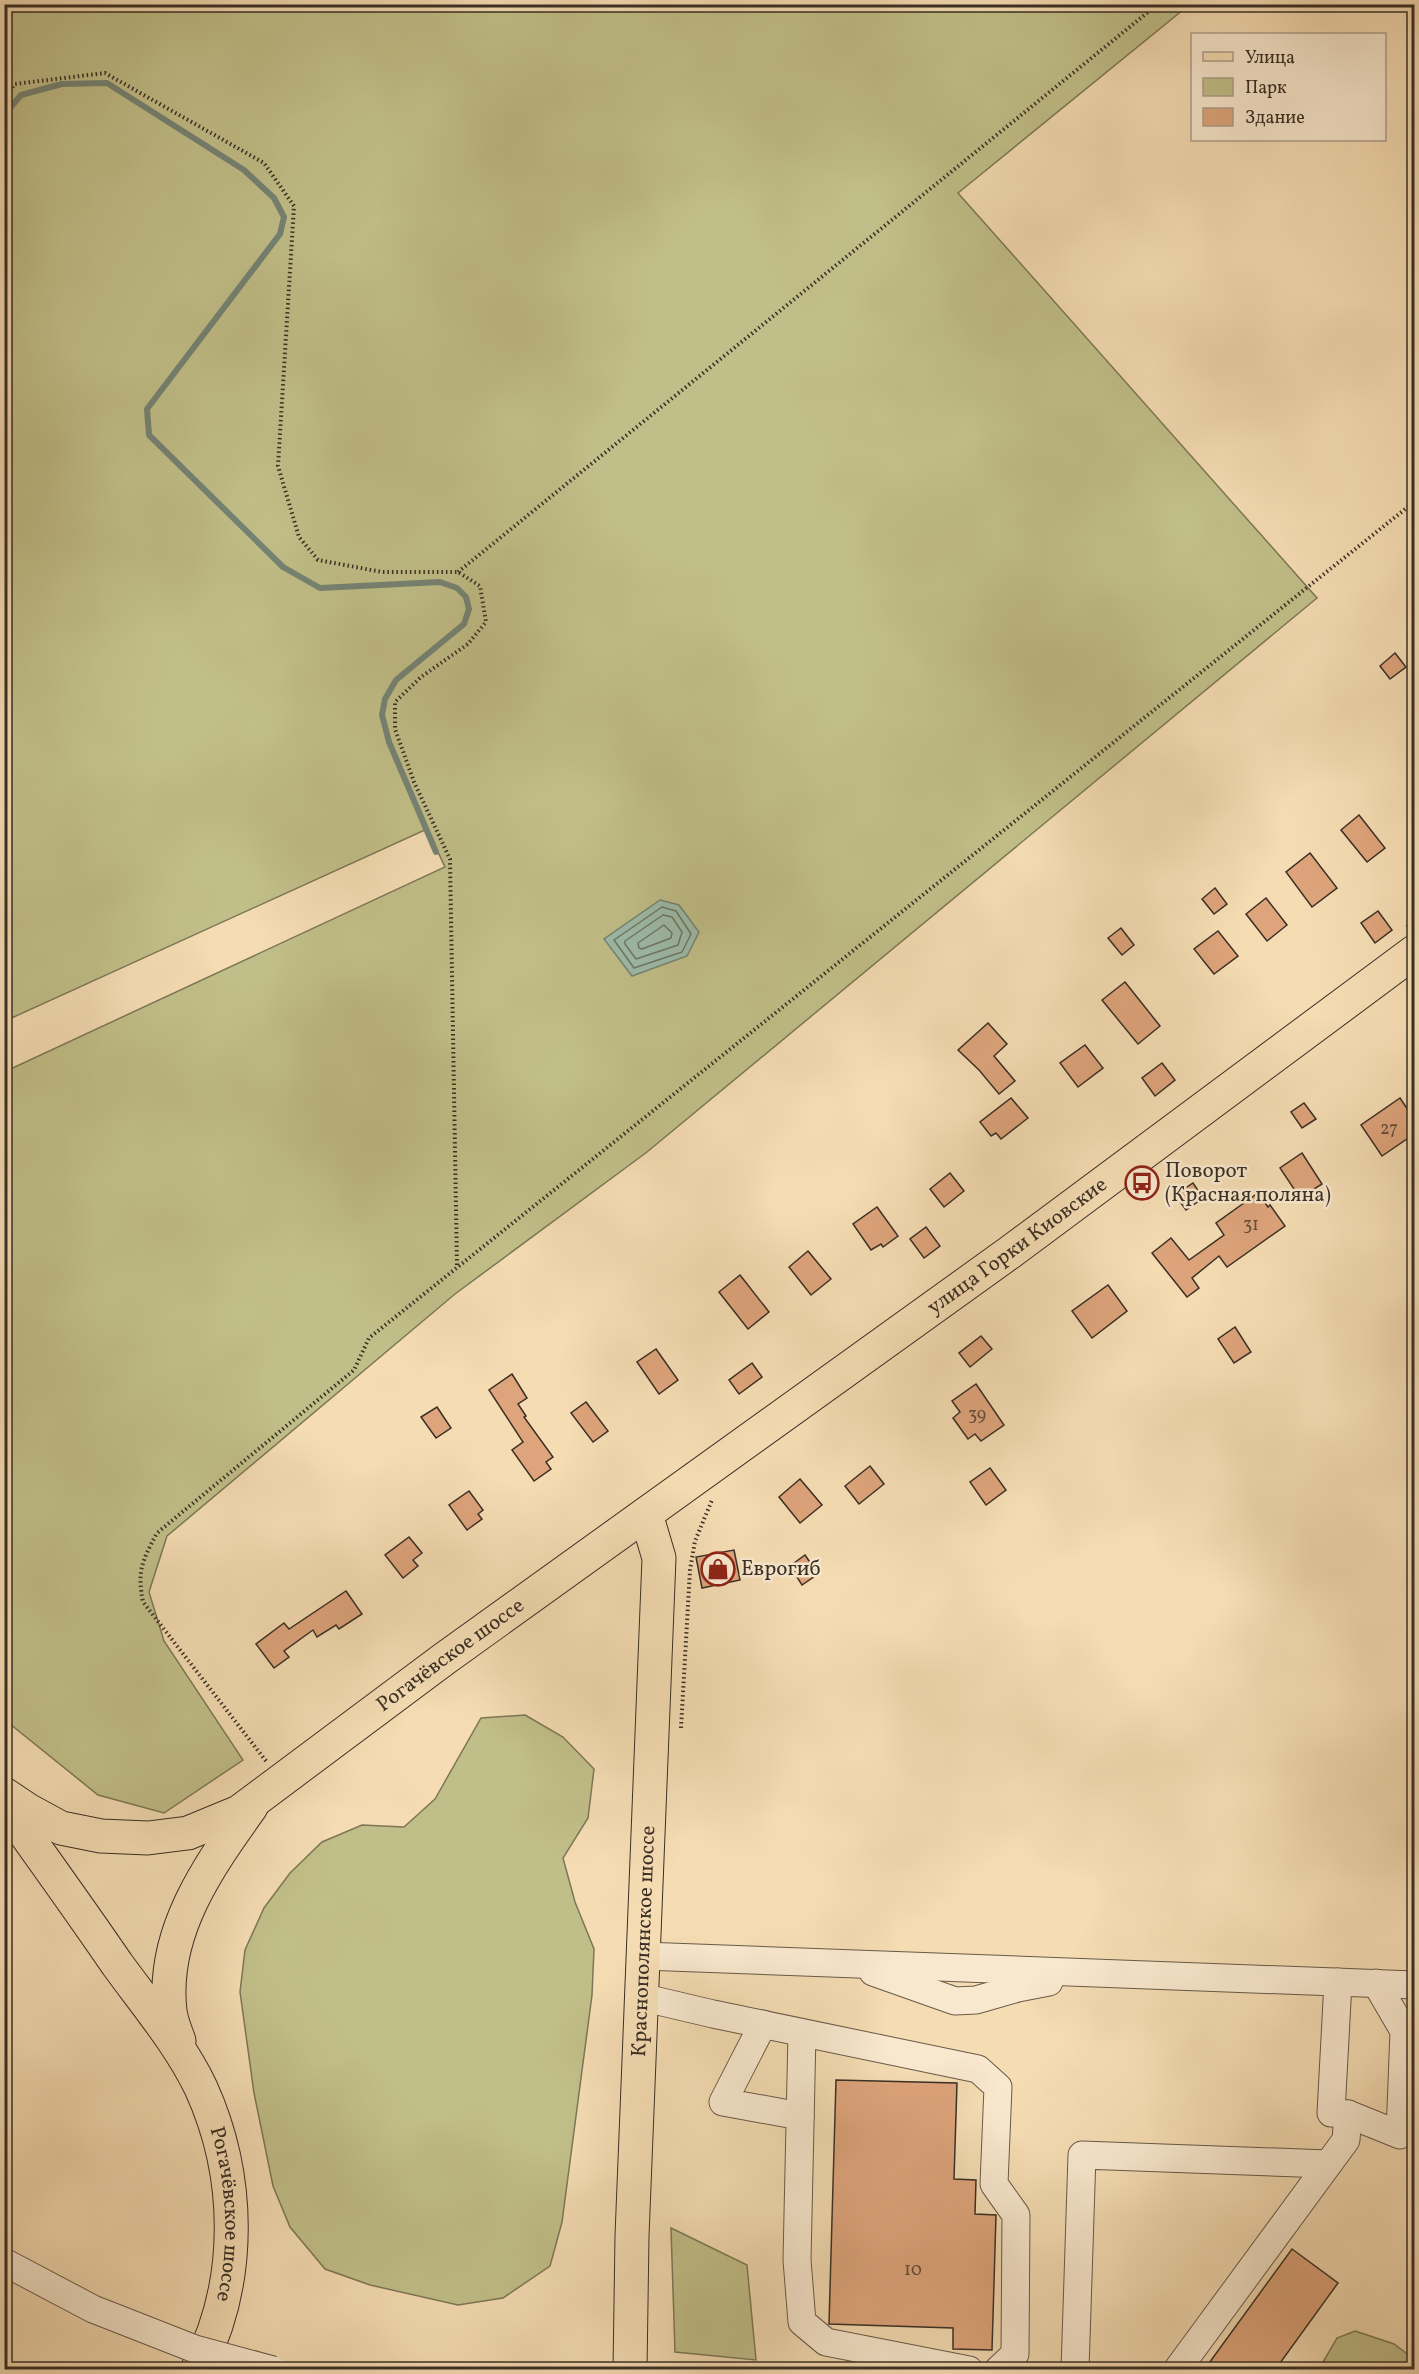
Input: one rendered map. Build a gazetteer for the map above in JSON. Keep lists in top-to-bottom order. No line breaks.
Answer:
{"streets":{"main road":["улица Горки Киовские","Рогачёвское шоссе","Краснополянское шоссе"]},"crossings":[["улица Горки Киовские","Рогачёвское шоссе"],["улица Горки Киовские","Краснополянское шоссе"],["Рогачёвское шоссе","Краснополянское шоссе"]],"places":{"bus stop":["Поворот (Красная поляна)"],"shop":["Еврогиб"]},"house_numbers":["27","31","39","10"],"legend":["Улица","Парк","Здание"]}
